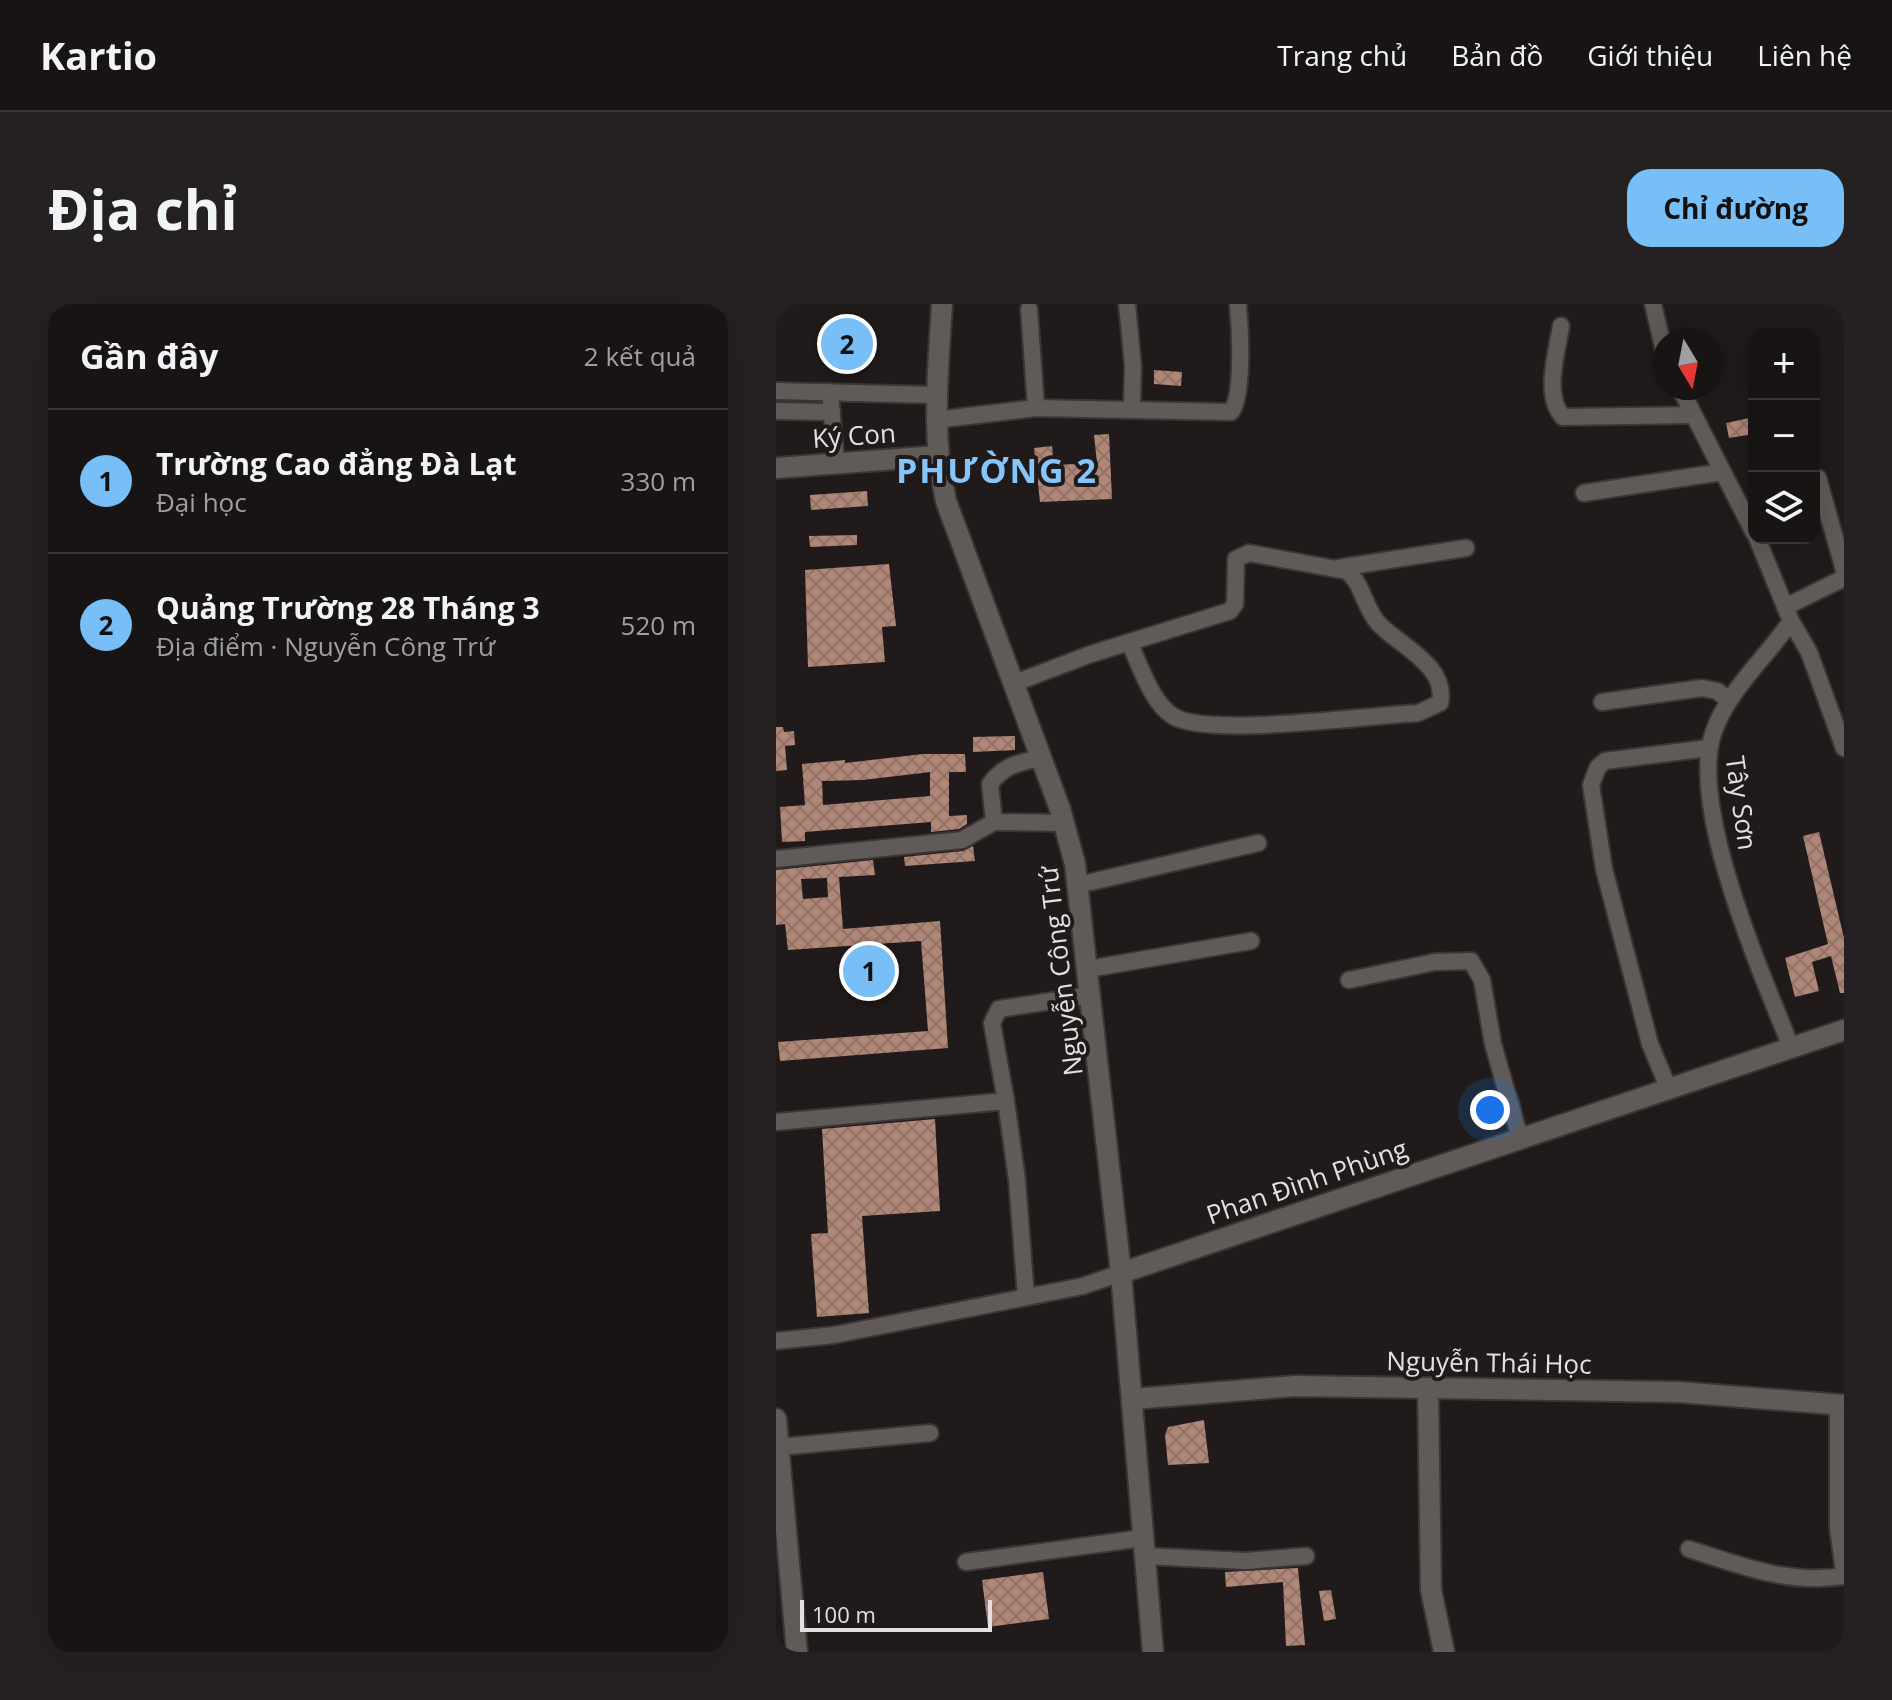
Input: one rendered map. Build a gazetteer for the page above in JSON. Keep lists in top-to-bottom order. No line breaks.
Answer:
{"streets":{"street":["Ký Con","Tây Sơn","Nguyễn Công Trứ","Phan Đình Phùng","Nguyễn Thái Học"]},"crossings":[["Ký Con","Nguyễn Công Trứ"],["Tây Sơn","Phan Đình Phùng"],["Nguyễn Công Trứ","Phan Đình Phùng"],["Nguyễn Công Trứ","Nguyễn Thái Học"]],"districts":["PHƯỜNG 2"],"scale_bar":"100 m","north":"bottom","page":{"header":"Kartio","nav":["Trang chủ","Bản đồ","Giới thiệu","Liên hệ"],"buttons":"Chỉ đường","title":"Địa chỉ","heading":["Gần đây","2 kết quả"],"pins":["2","1"],"map_buttons":["+","−"],"list":[{"mark":"1","name":"Trường Cao đẳng Đà Lạt","note":"Đại học","value":"330 m"},{"mark":"2","name":"Quảng Trường 28 Tháng 3","note":"Địa điểm · Nguyễn Công Trứ","value":"520 m"}],"scale":"100 m"}}
